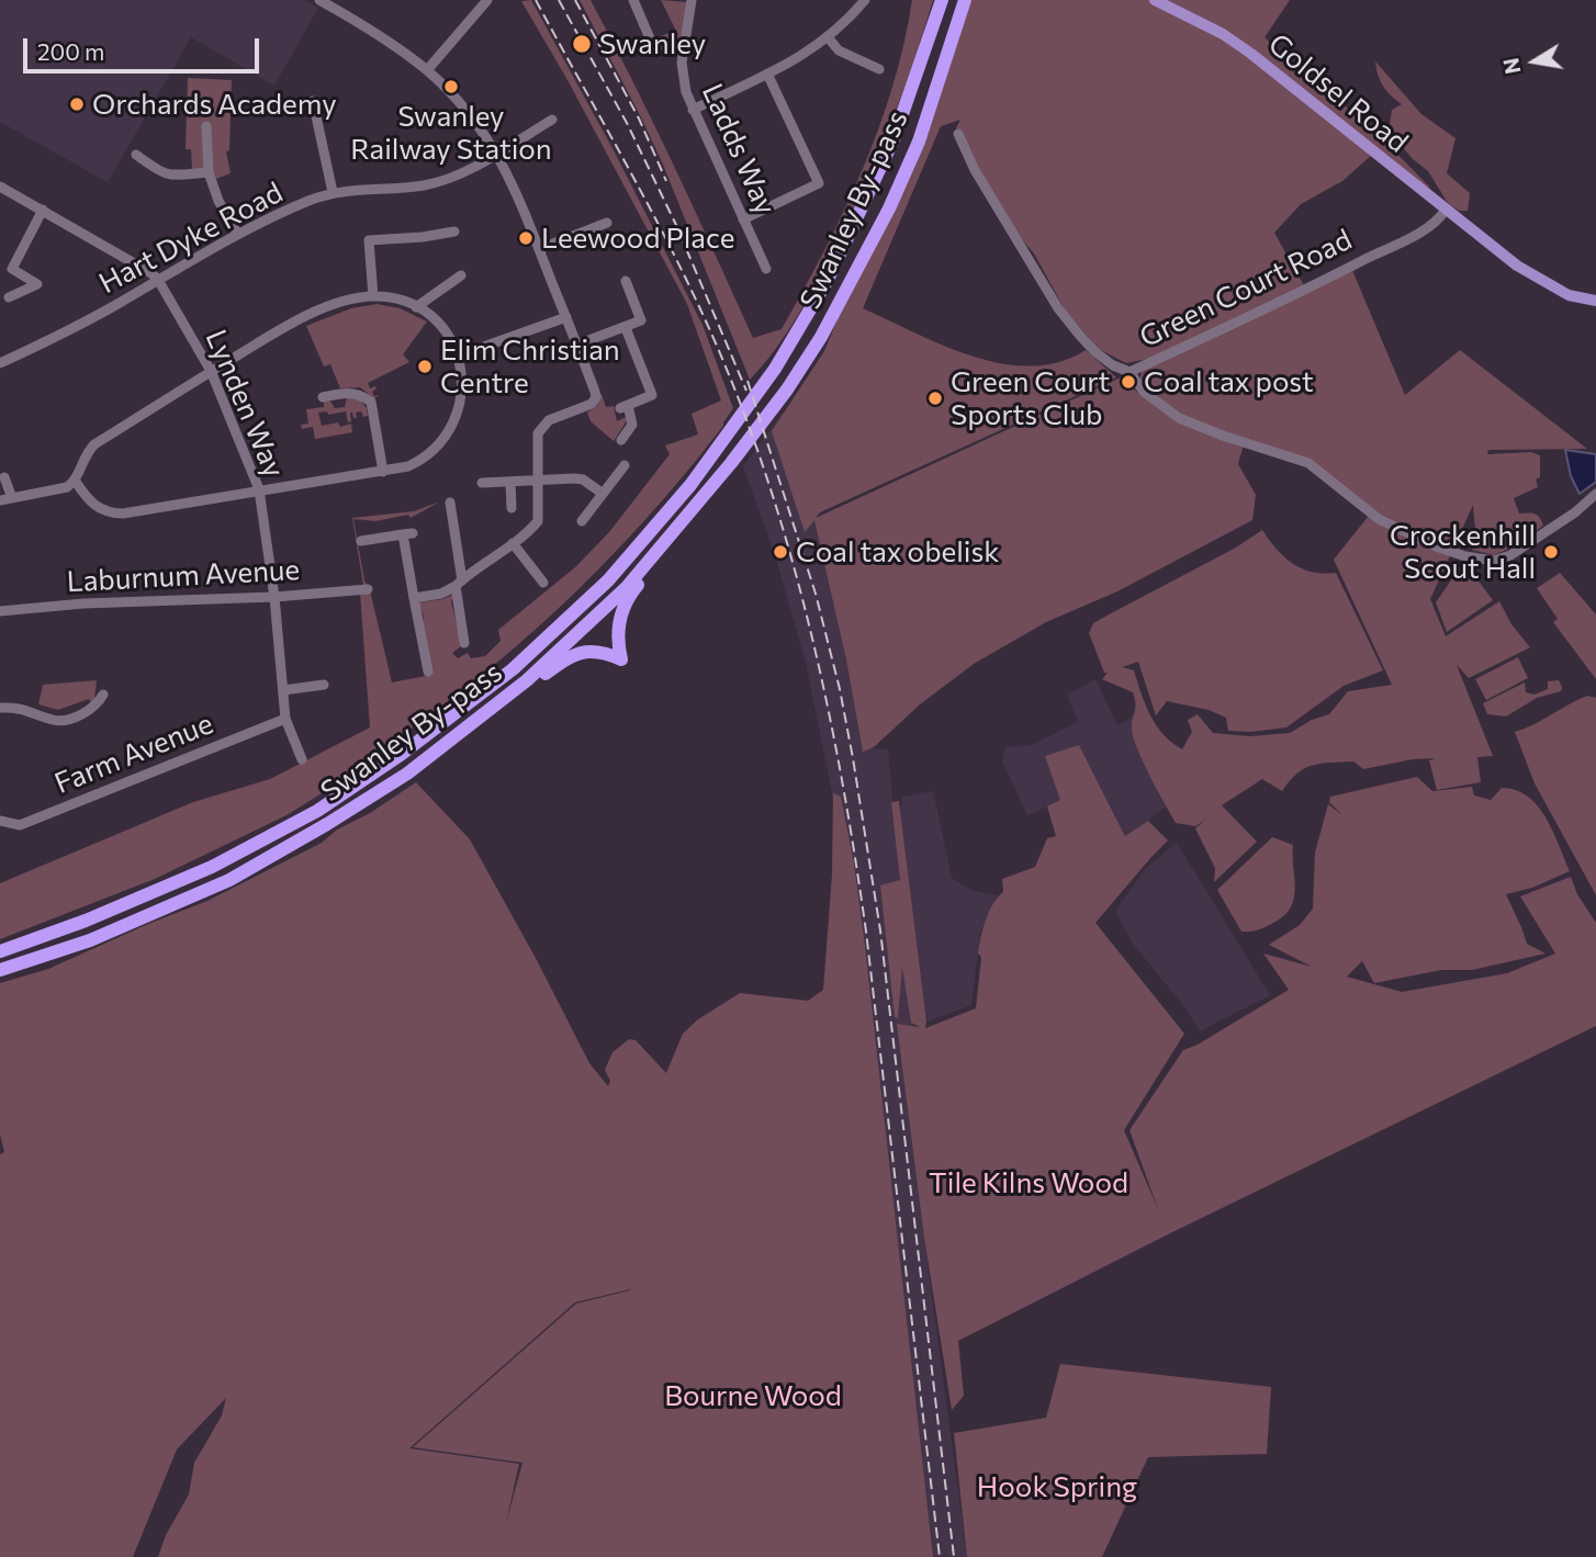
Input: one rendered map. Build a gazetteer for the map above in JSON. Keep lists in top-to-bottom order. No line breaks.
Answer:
{"streets":{"highway":["Swanley By-pass"],"main road":["Goldsel Road"],"street":["Ladds Way","Hart Dyke Road","Green Court Road","Lynden Way","Laburnum Avenue","Farm Avenue"]},"crossings":[["Goldsel Road","Green Court Road"],["Hart Dyke Road","Lynden Way"],["Lynden Way","Laburnum Avenue"],["Lynden Way","Farm Avenue"]],"parks":["Tile Kilns Wood","Bourne Wood","Hook Spring"],"places":["Swanley","Swanley Railway Station","Orchards Academy","Leewood Place","Elim Christian Centre","Coal tax post","Green Court Sports Club","Coal tax obelisk","Crockenhill Scout Hall"],"scale_bar":"200 m","north":"left"}
